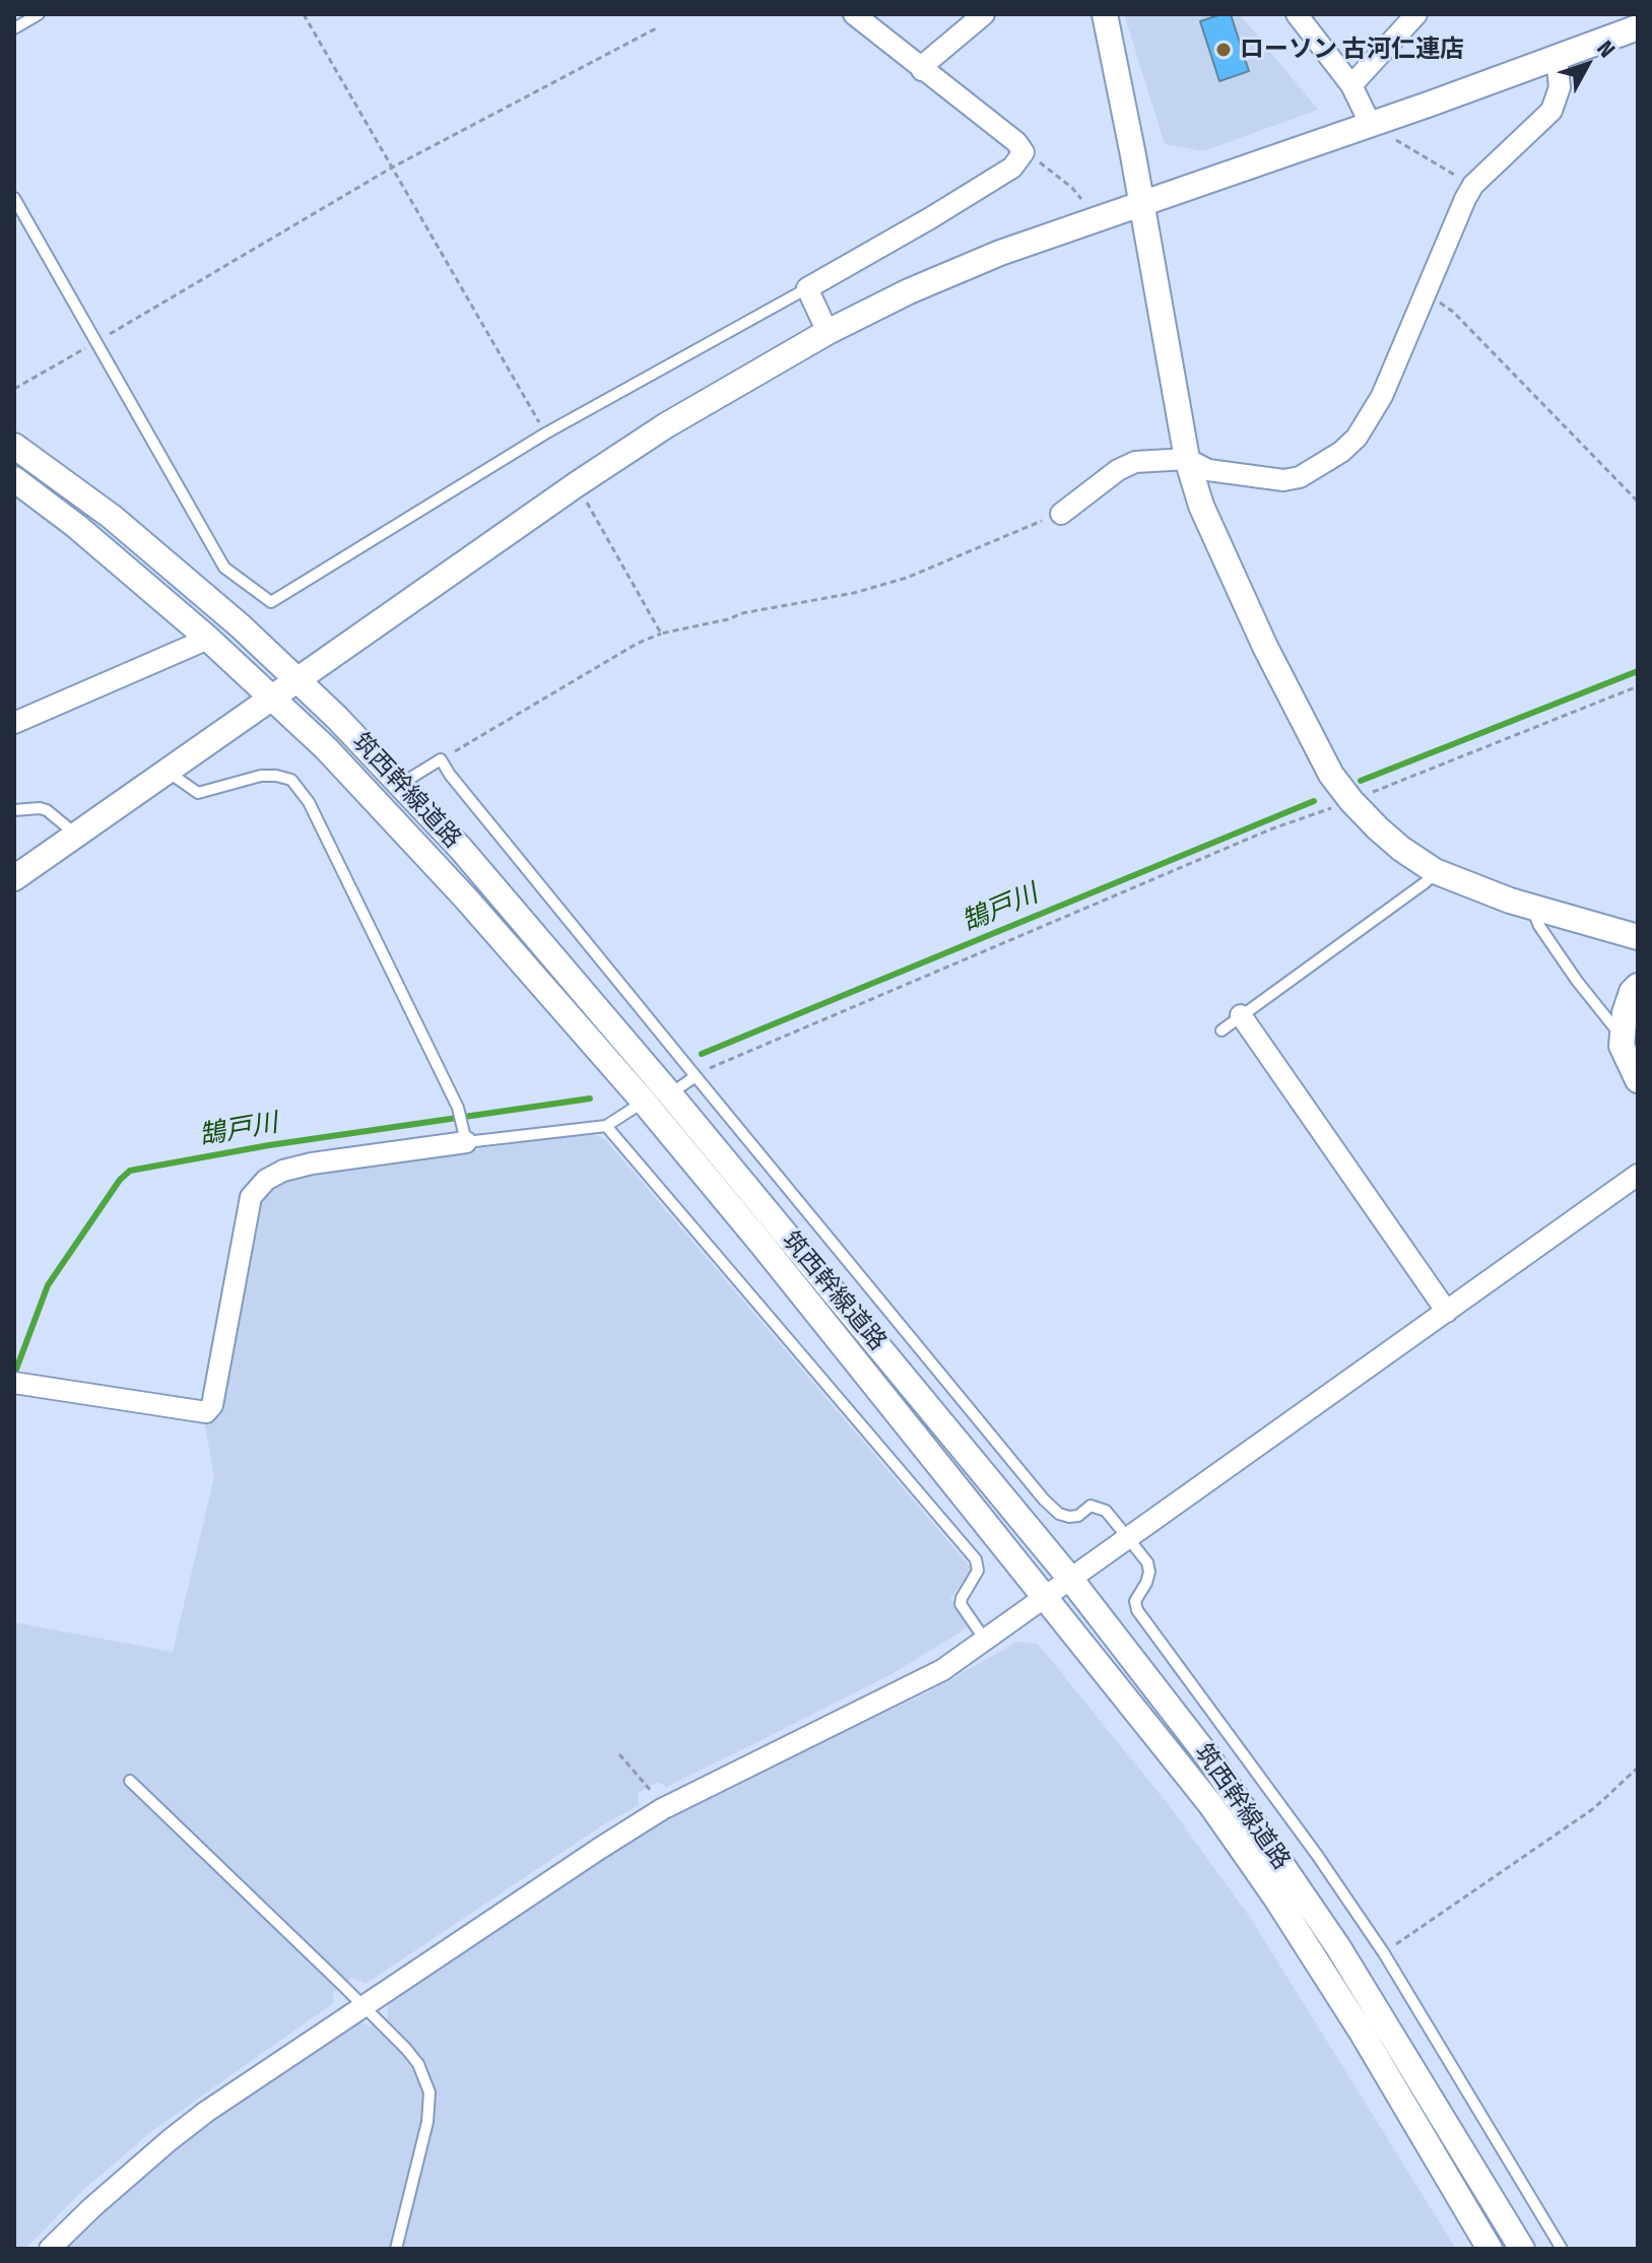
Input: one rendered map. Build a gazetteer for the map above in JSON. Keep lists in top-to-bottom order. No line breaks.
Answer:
{"streets":{"street":["筑西幹線道路"]},"water":["鵠戸川"],"places":["ローソン 古河仁連店"],"north":"top right"}
